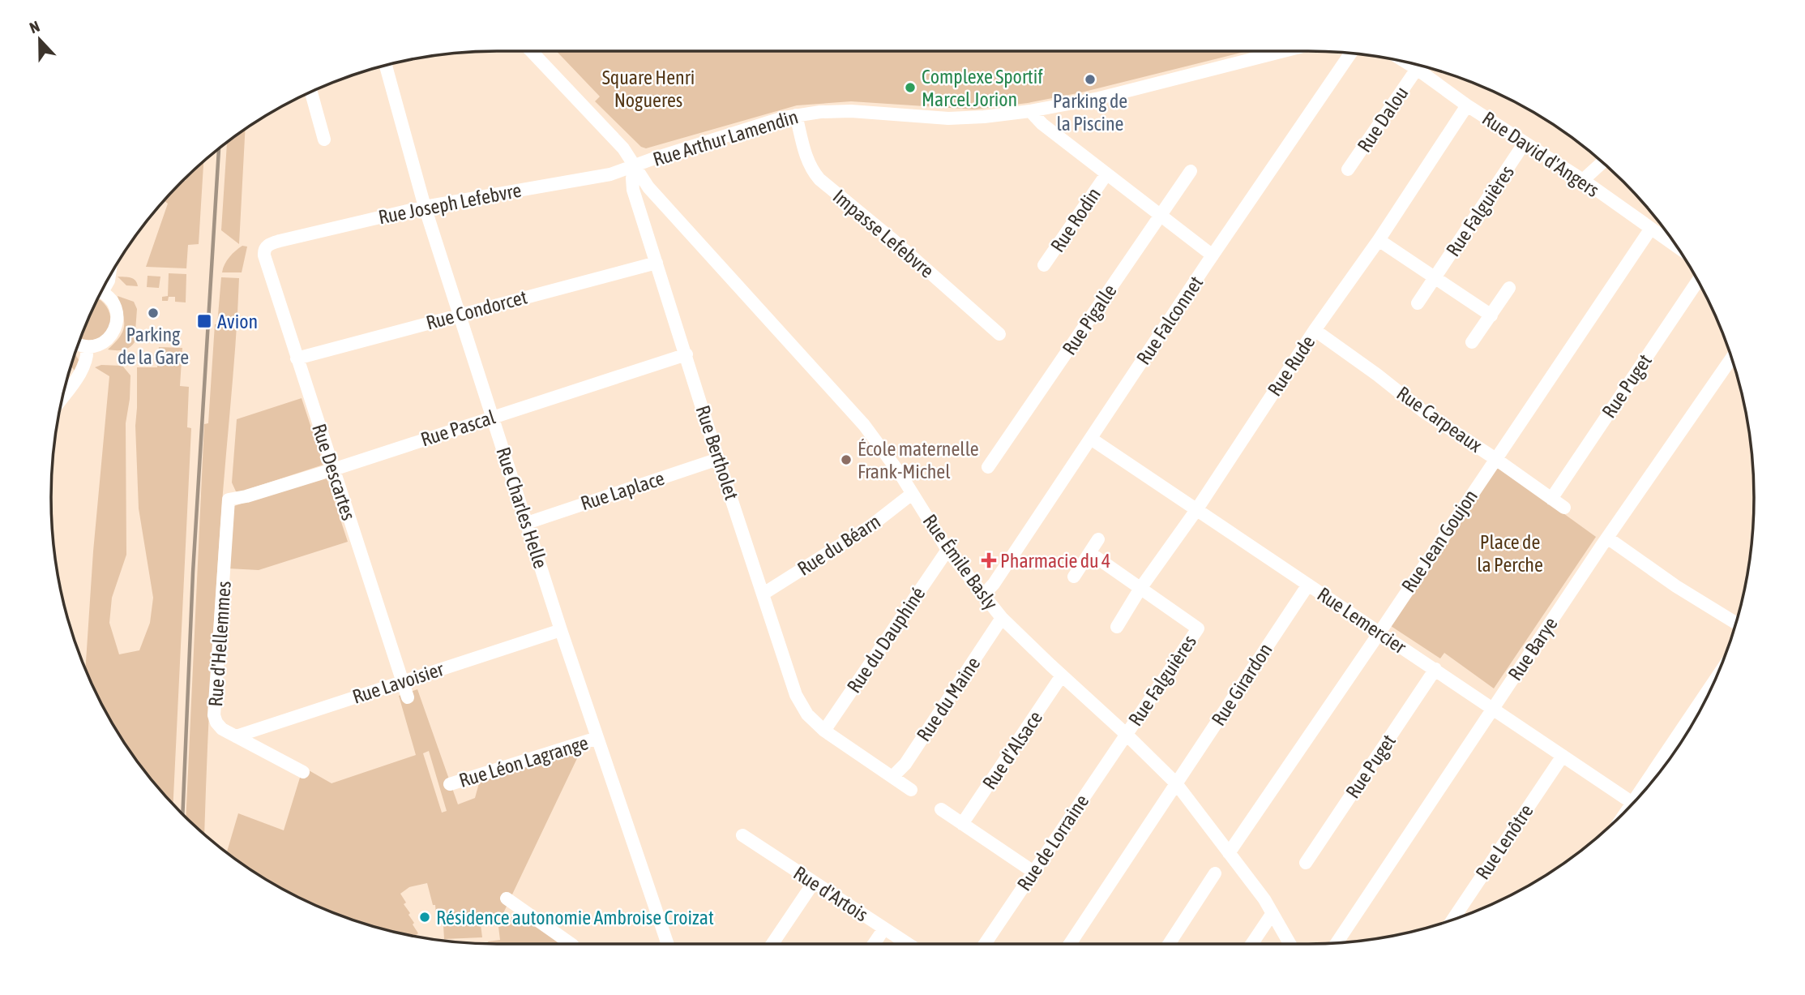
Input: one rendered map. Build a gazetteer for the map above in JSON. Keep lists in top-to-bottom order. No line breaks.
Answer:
{"streets":{"street":["Rue Dalou","Rue Arthur Lamendin","Rue David d'Angers","Rue Joseph Lefebvre","Rue Falguières","Rue Rodin","Impasse Lefebvre","Rue Condorcet","Rue Pigalle","Rue Falconnet","Rue Rude","Rue Puget","Rue Carpeaux","Rue Pascal","Rue Bertholet","Rue Descartes","Rue Laplace","Rue Charles Helle","Rue Jean Goujon","Rue du Béarn","Rue Émile Basly","Rue Lemercier","Rue du Dauphiné","Rue d'Hellemmes","Rue Barye","Rue Lavoisier","Rue Girardon","Rue du Maine","Rue d'Alsace","Rue Léon Lagrange","Rue Lenôtre","Rue de Lorraine","Rue d'Artois"]},"crossings":[["Rue Dalou","Rue David d'Angers"],["Rue Arthur Lamendin","Rue Joseph Lefebvre"],["Rue Arthur Lamendin","Impasse Lefebvre"],["Rue Arthur Lamendin","Rue Bertholet"],["Rue Arthur Lamendin","Rue Émile Basly"],["Rue David d'Angers","Rue Falguières"],["Rue David d'Angers","Rue Rude"],["Rue David d'Angers","Rue Jean Goujon"],["Rue Joseph Lefebvre","Rue Bertholet"],["Rue Joseph Lefebvre","Rue Descartes"],["Rue Joseph Lefebvre","Rue Charles Helle"],["Rue Joseph Lefebvre","Rue Émile Basly"],["Rue Falguières","Rue Rude"],["Rue Falguières","Rue Émile Basly"],["Rue Falguières","Rue de Lorraine"],["Rue Condorcet","Rue Bertholet"],["Rue Condorcet","Rue Descartes"],["Rue Condorcet","Rue Charles Helle"],["Rue Falconnet","Rue Émile Basly"],["Rue Falconnet","Rue Lemercier"],["Rue Rude","Rue Carpeaux"],["Rue Rude","Rue Lemercier"],["Rue Puget","Rue Carpeaux"],["Rue Puget","Rue Lemercier"],["Rue Carpeaux","Rue Jean Goujon"],["Rue Pascal","Rue Bertholet"],["Rue Pascal","Rue Descartes"],["Rue Pascal","Rue Charles Helle"],["Rue Pascal","Rue d'Hellemmes"],["Rue Bertholet","Rue Laplace"],["Rue Bertholet","Rue du Béarn"],["Rue Bertholet","Rue Émile Basly"],["Rue Bertholet","Rue du Dauphiné"],["Rue Bertholet","Rue du Maine"],["Rue Descartes","Rue Lavoisier"],["Rue Laplace","Rue Charles Helle"],["Rue Charles Helle","Rue Lavoisier"],["Rue Charles Helle","Rue Léon Lagrange"],["Rue Jean Goujon","Rue Émile Basly"],["Rue Jean Goujon","Rue Lemercier"],["Rue du Béarn","Rue Émile Basly"],["Rue Émile Basly","Rue du Dauphiné"],["Rue Émile Basly","Rue Girardon"],["Rue Émile Basly","Rue du Maine"],["Rue Émile Basly","Rue d'Alsace"],["Rue Émile Basly","Rue de Lorraine"],["Rue Lemercier","Rue Barye"],["Rue Lemercier","Rue Girardon"],["Rue Lemercier","Rue Lenôtre"],["Rue d'Hellemmes","Rue Lavoisier"]],"parks":["Square Henri Nogueres","Place de la Perche"],"places":{"other":["Parking de la Piscine","Complexe Sportif Marcel Jorion","Parking de la Gare","École maternelle Frank-Michel","Résidence autonomie Ambroise Croizat"],"transit":["Avion"],"health":["Pharmacie du 4"]},"north":"top"}
